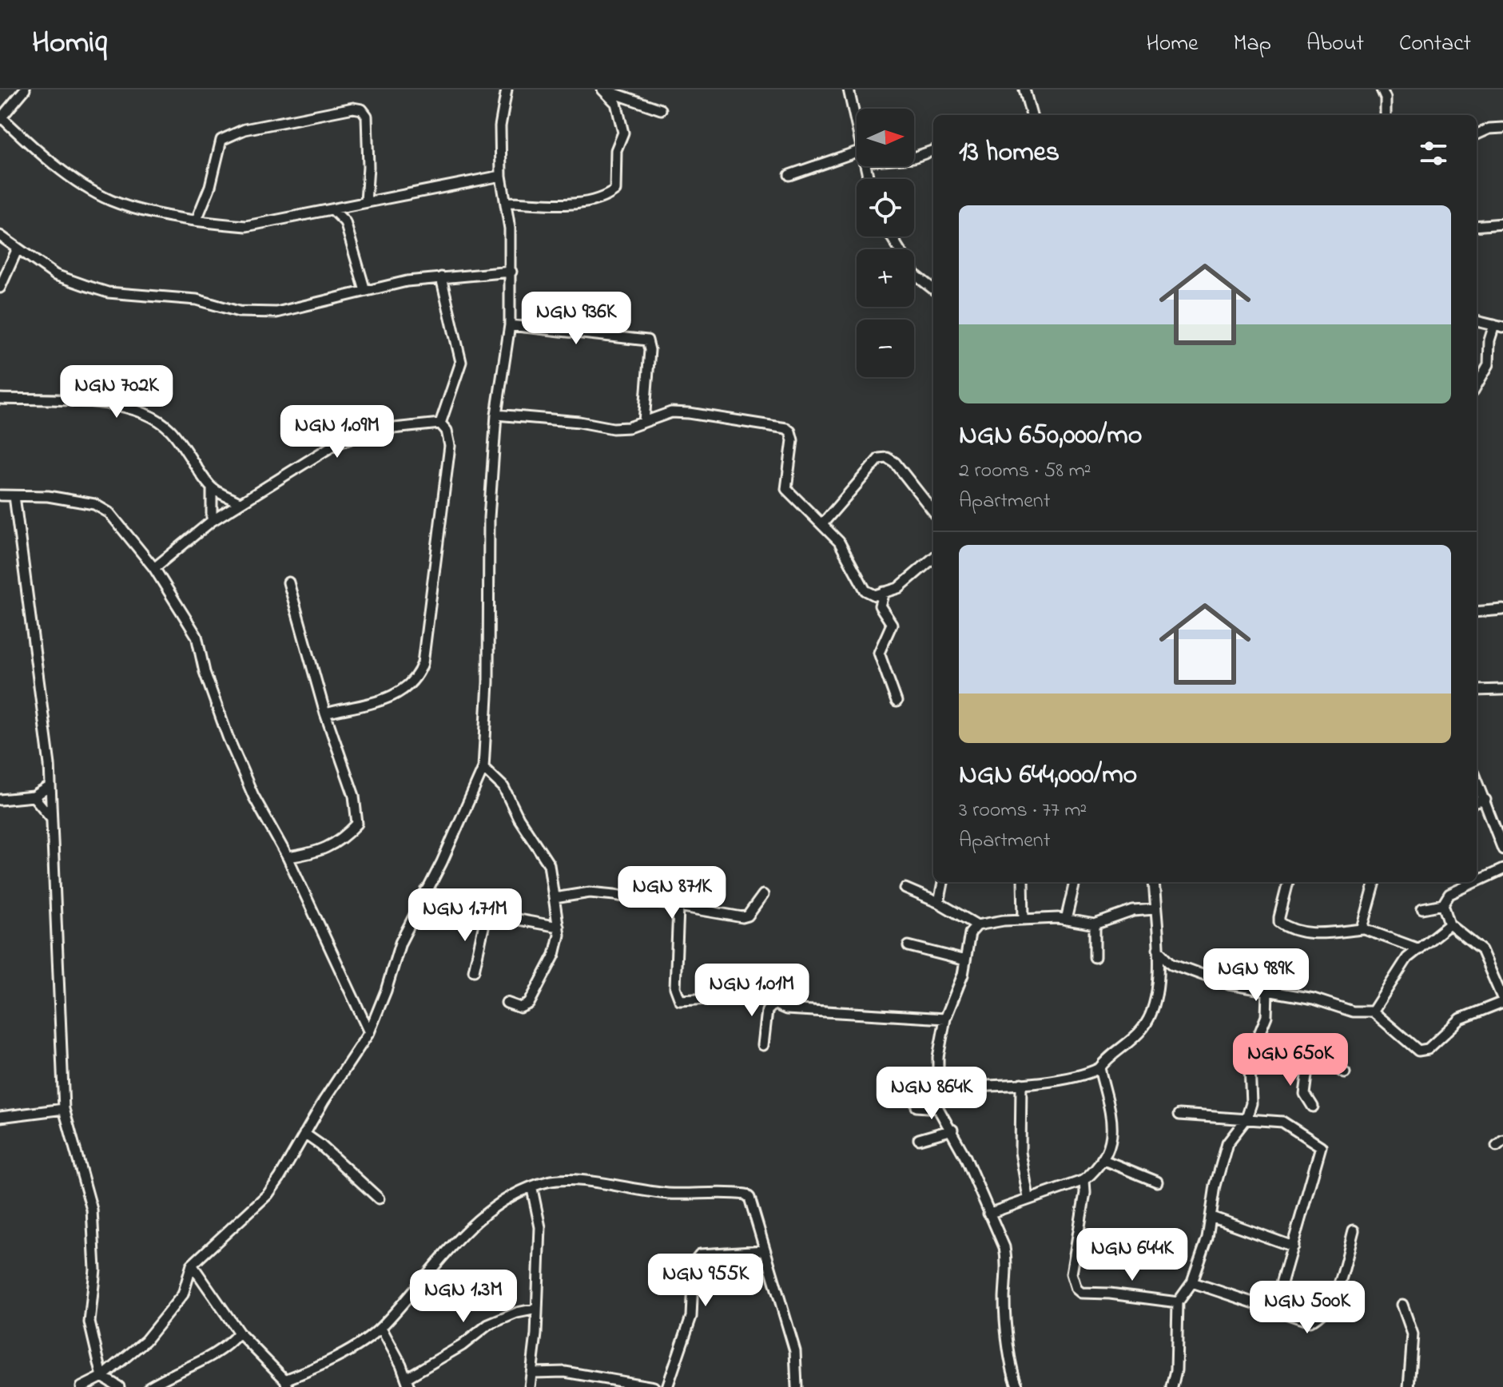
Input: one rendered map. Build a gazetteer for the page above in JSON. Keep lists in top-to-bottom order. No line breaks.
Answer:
{"north":"right","page":{"header":"Homiq","nav":["Home","Map","About","Contact"],"map_buttons":["+","−"],"heading":"13 homes","list":[{"name":"NGN 650,000/mo","note":"2 rooms · 58 m² · Apartment"},{"name":"NGN 644,000/mo","note":"3 rooms · 77 m² · Apartment"}],"price":["NGN 936K","NGN 702K","NGN 1.09M","NGN 871K","NGN 1.71M","NGN 989K","NGN 1.01M","NGN 650K","NGN 864K","NGN 644K","NGN 955K","NGN 1.3M","NGN 500K"]}}
